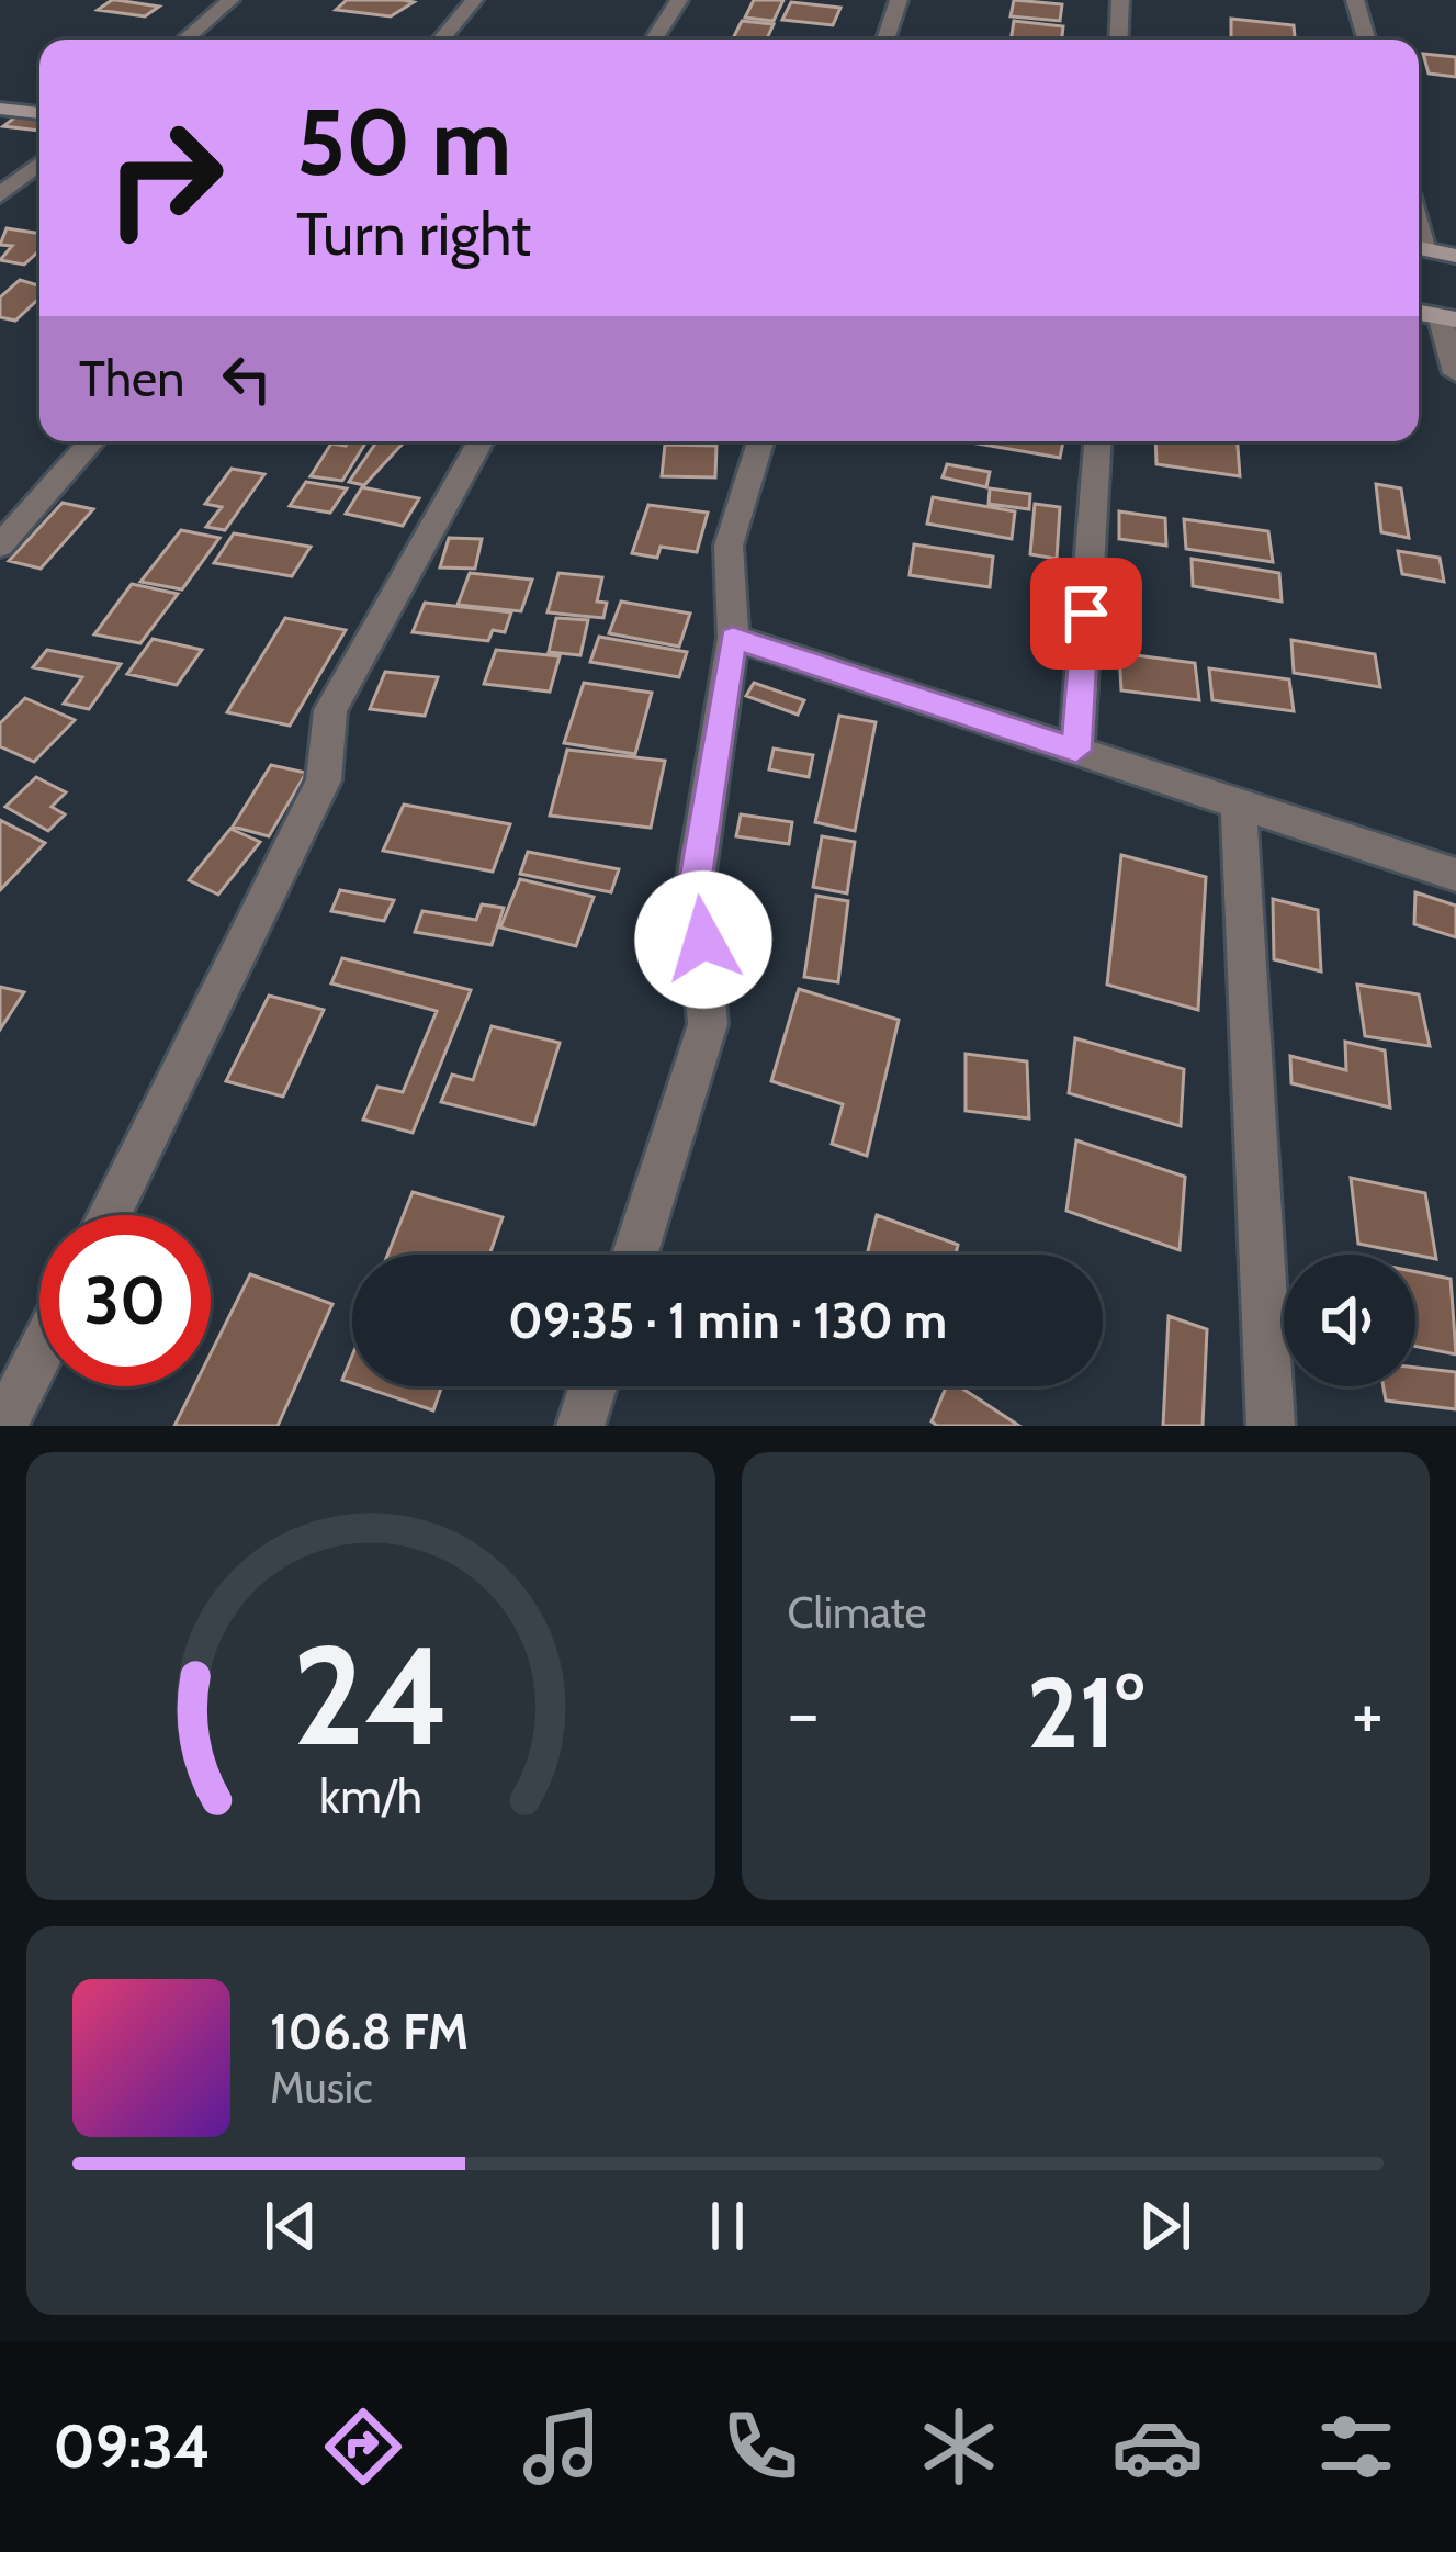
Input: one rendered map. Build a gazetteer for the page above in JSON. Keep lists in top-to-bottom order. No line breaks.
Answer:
{"page":{"turn":["50 m","Turn right"],"then":"Then","limit":"30","trip":"09:35 · 1 min · 130 m","tile":"Climate","heat":["−","21°","+"],"song":["106.8 FM","Music"],"tabs":"09:34","gauge":["24","km/h"]}}
